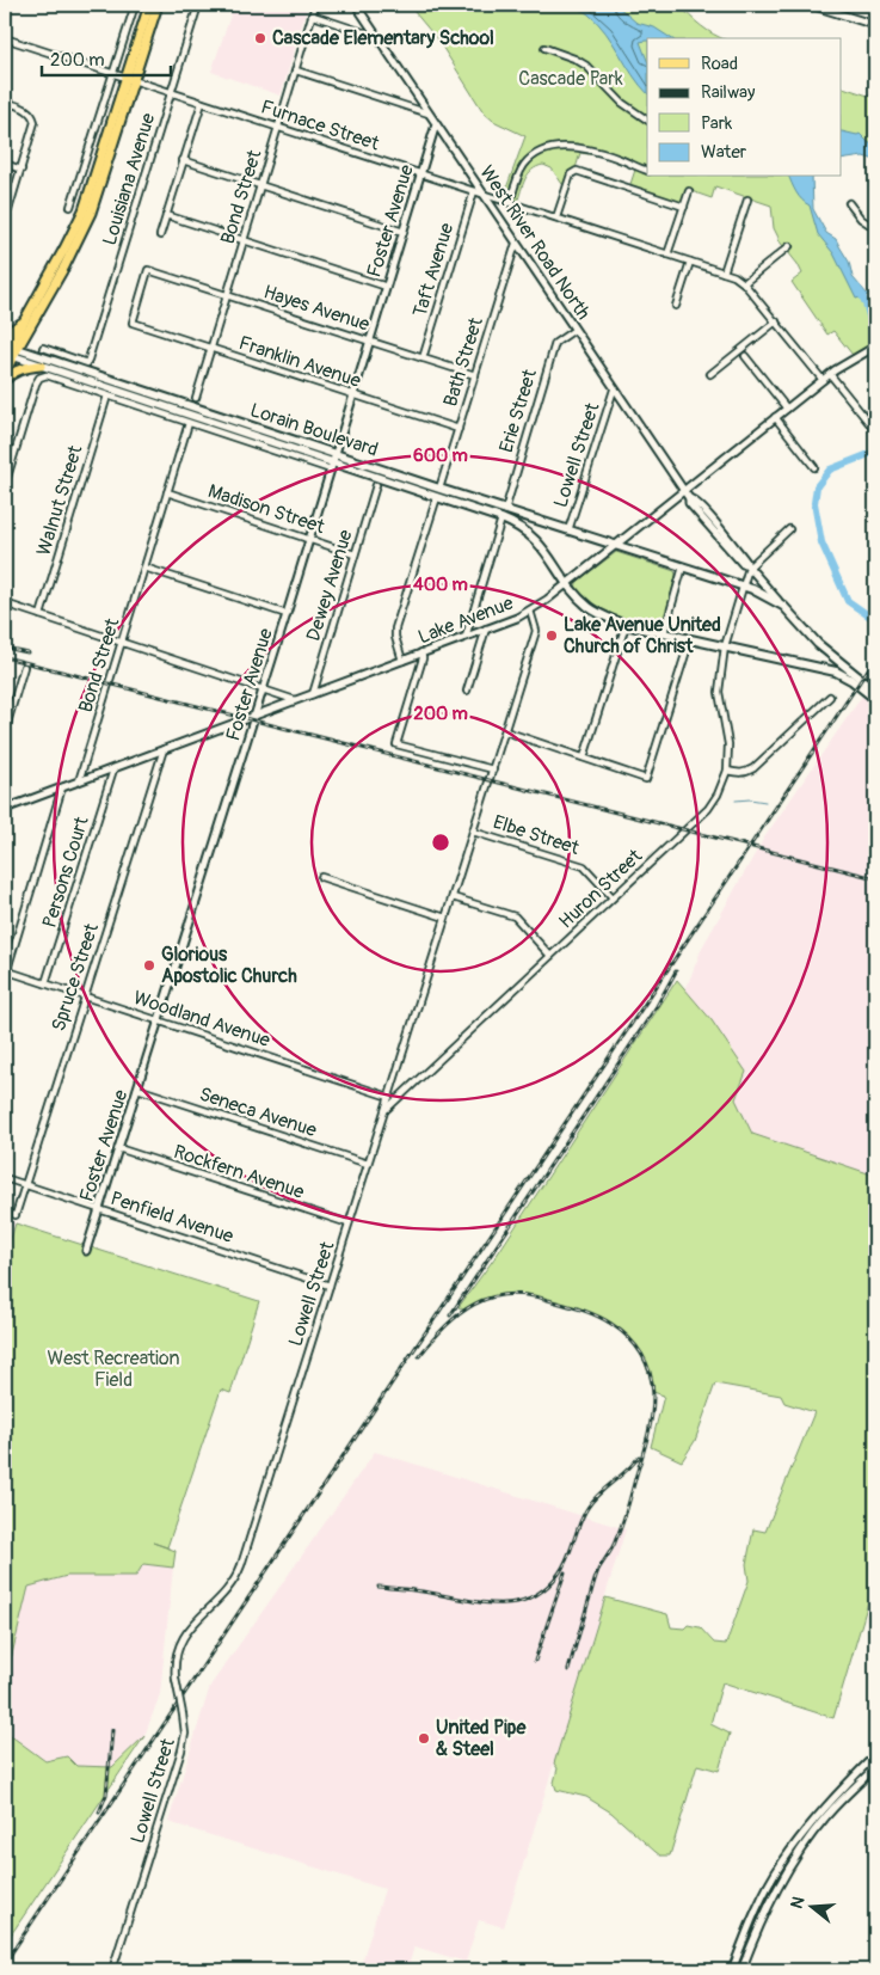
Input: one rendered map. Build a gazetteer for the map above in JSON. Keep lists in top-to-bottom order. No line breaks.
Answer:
{"streets":{"main road":["West River Road North","Lorain Boulevard"],"street":["Furnace Street","Louisiana Avenue","Bond Street","Foster Avenue","Taft Avenue","Hayes Avenue","Franklin Avenue","Bath Street","Erie Street","Lowell Street","Walnut Street","Madison Street","Dewey Avenue","Lake Avenue","Elbe Street","Persons Court","Huron Street","Spruce Street","Woodland Avenue","Seneca Avenue","Rockfern Avenue","Penfield Avenue"]},"crossings":[["Furnace Street","Louisiana Avenue"],["Furnace Street","Bond Street"],["Furnace Street","Foster Avenue"],["Furnace Street","West River Road North"],["Furnace Street","Taft Avenue"],["Furnace Street","Lake Avenue"],["Bond Street","Hayes Avenue"],["Bond Street","Franklin Avenue"],["Bond Street","Lorain Boulevard"],["Bond Street","Madison Street"],["Bond Street","Lake Avenue"],["Foster Avenue","West River Road North"],["Foster Avenue","Hayes Avenue"],["Foster Avenue","Franklin Avenue"],["Foster Avenue","Lorain Boulevard"],["Foster Avenue","Madison Street"],["Foster Avenue","Lake Avenue"],["Foster Avenue","Woodland Avenue"],["Foster Avenue","Seneca Avenue"],["Foster Avenue","Rockfern Avenue"],["Foster Avenue","Penfield Avenue"],["West River Road North","Bath Street"],["West River Road North","Erie Street"],["West River Road North","Lorain Boulevard"],["West River Road North","Lowell Street"],["West River Road North","Lake Avenue"],["Taft Avenue","Hayes Avenue"],["Hayes Avenue","Franklin Avenue"],["Hayes Avenue","Bath Street"],["Franklin Avenue","Bath Street"],["Bath Street","Lorain Boulevard"],["Erie Street","Lorain Boulevard"],["Lorain Boulevard","Lowell Street"],["Lorain Boulevard","Walnut Street"],["Lorain Boulevard","Lake Avenue"],["Lowell Street","Lake Avenue"],["Lowell Street","Elbe Street"],["Lowell Street","Huron Street"],["Lowell Street","Woodland Avenue"],["Lowell Street","Seneca Avenue"],["Lowell Street","Rockfern Avenue"],["Lowell Street","Penfield Avenue"],["Madison Street","Dewey Avenue"],["Dewey Avenue","Lake Avenue"],["Lake Avenue","Persons Court"],["Lake Avenue","Spruce Street"],["Elbe Street","Huron Street"],["Persons Court","Woodland Avenue"],["Spruce Street","Woodland Avenue"],["Spruce Street","Penfield Avenue"]],"parks":["Cascade Park","West Recreation Field"],"places":["Cascade Elementary School","Lake Avenue United Church of Christ","Glorious Apostolic Church","United Pipe & Steel"],"legend":["Road","Railway","Park","Water"],"scale_bar":"200 m","north":"left","rings":["600 m","400 m","200 m"]}
